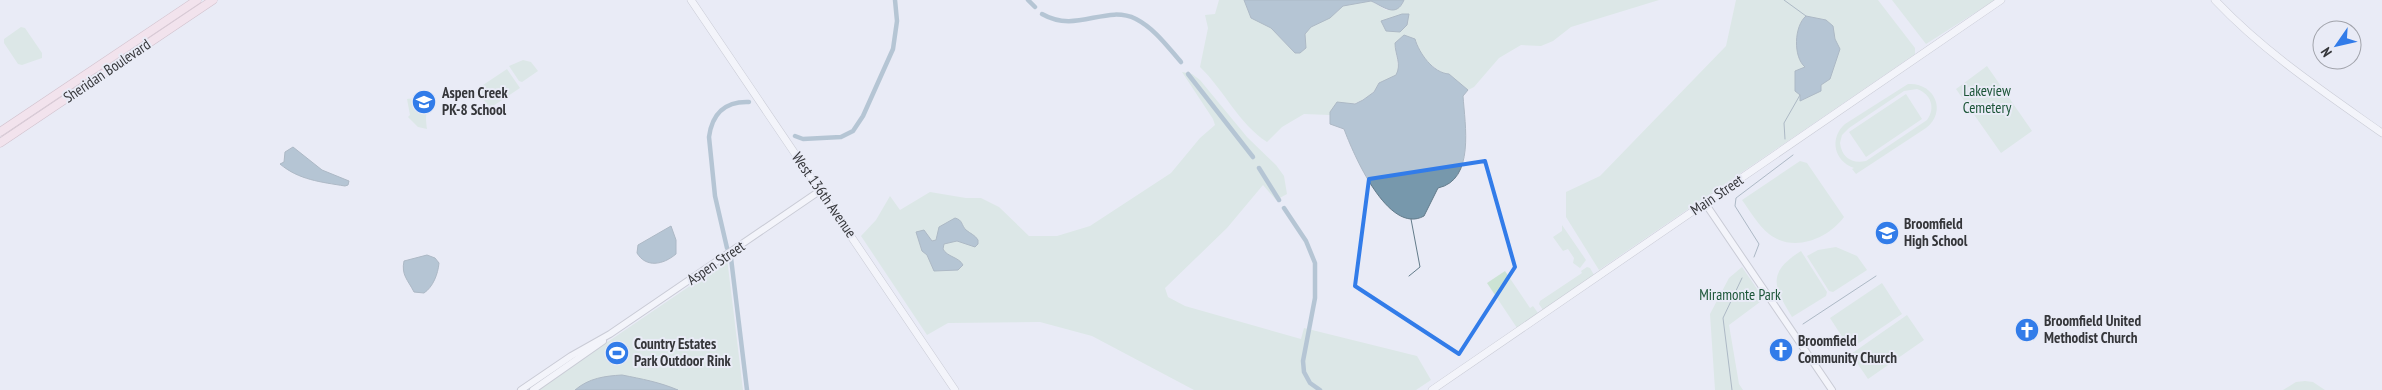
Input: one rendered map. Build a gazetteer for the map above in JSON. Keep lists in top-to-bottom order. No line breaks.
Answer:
{"streets":{"main road":["Sheridan Boulevard","West 136th Avenue","Main Street"],"street":["Aspen Street"]},"crossings":[["West 136th Avenue","Aspen Street"]],"parks":["Lakeview Cemetery","Miramonte Park"],"places":{"school or university":["Aspen Creek PK-8 School","Broomfield High School"],"church":["Broomfield United Methodist Church","Broomfield Community Church"],"sports":["Country Estates Park Outdoor Rink"]},"north":"bottom left"}
